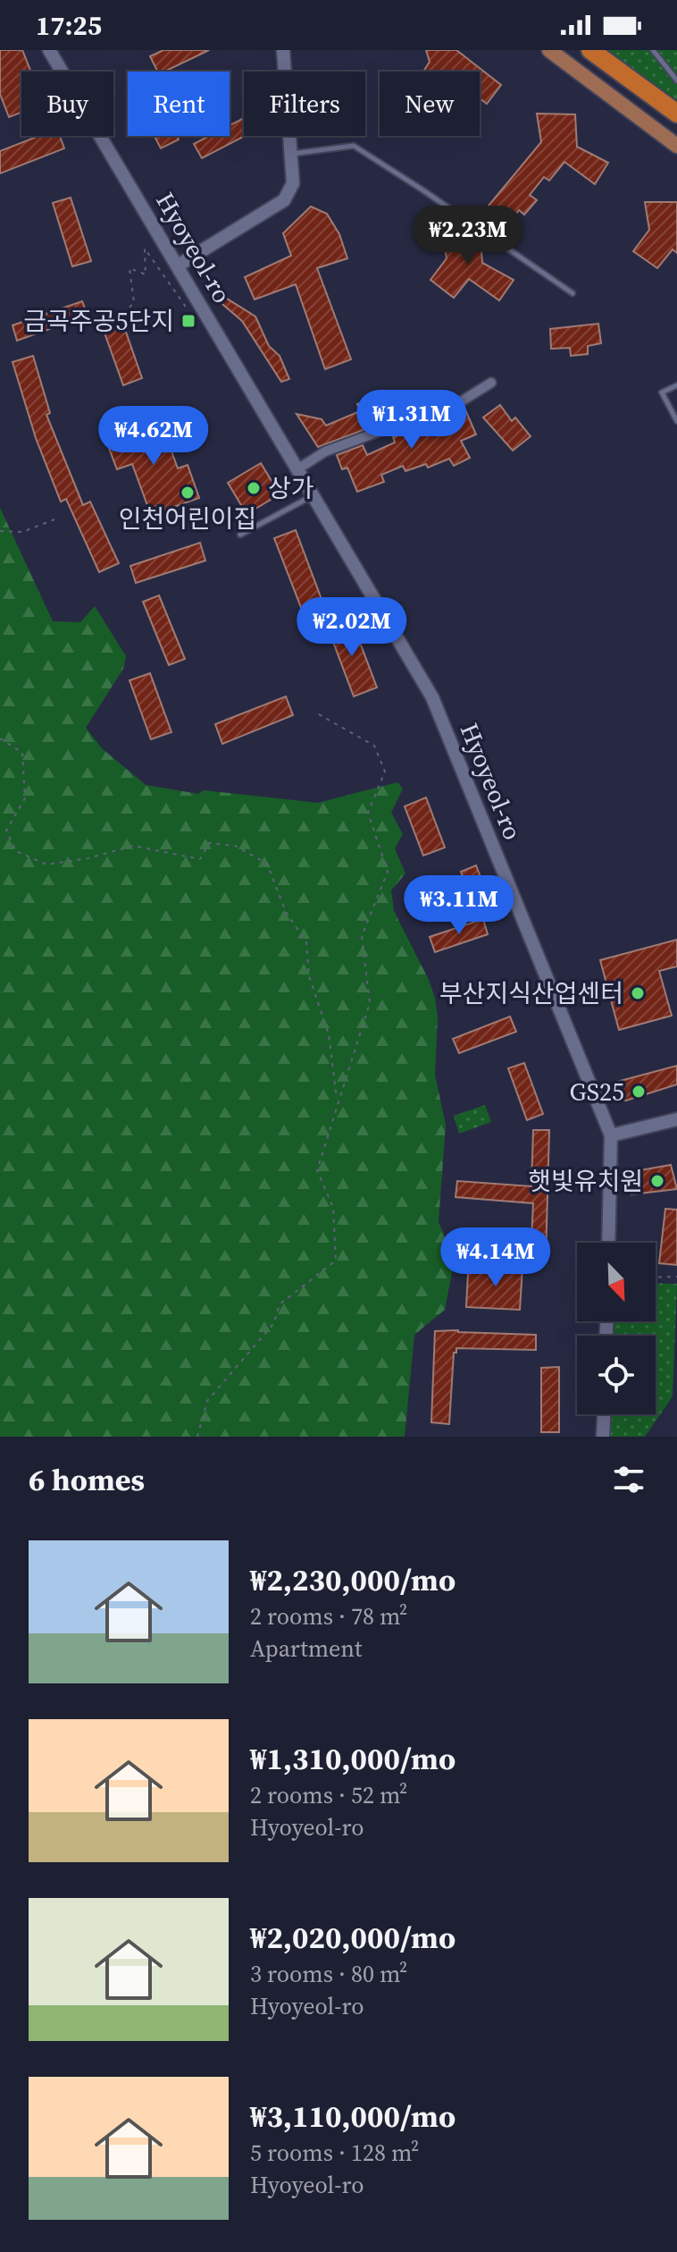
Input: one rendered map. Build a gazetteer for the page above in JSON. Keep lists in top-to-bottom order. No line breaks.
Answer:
{"streets":{"main road":["Hyoyeol-ro"]},"places":{"transit":["금곡주공5단지"],"other":["상가","인천어린이집","부산지식산업센터","GS25","햇빛유치원"]},"north":"bottom right","page":{"status":"17:25","chip":["Buy","Rent","Filters","New"],"price":["₩2.23M","₩1.31M","₩4.62M","₩2.02M","₩3.11M","₩4.14M"],"heading":"6 homes","list":[{"name":"₩2,230,000/mo","note":"2 rooms · 78 m² · Apartment"},{"name":"₩1,310,000/mo","note":"2 rooms · 52 m² · Hyoyeol-ro"},{"name":"₩2,020,000/mo","note":"3 rooms · 80 m² · Hyoyeol-ro"},{"name":"₩3,110,000/mo","note":"5 rooms · 128 m² · Hyoyeol-ro"}]}}
